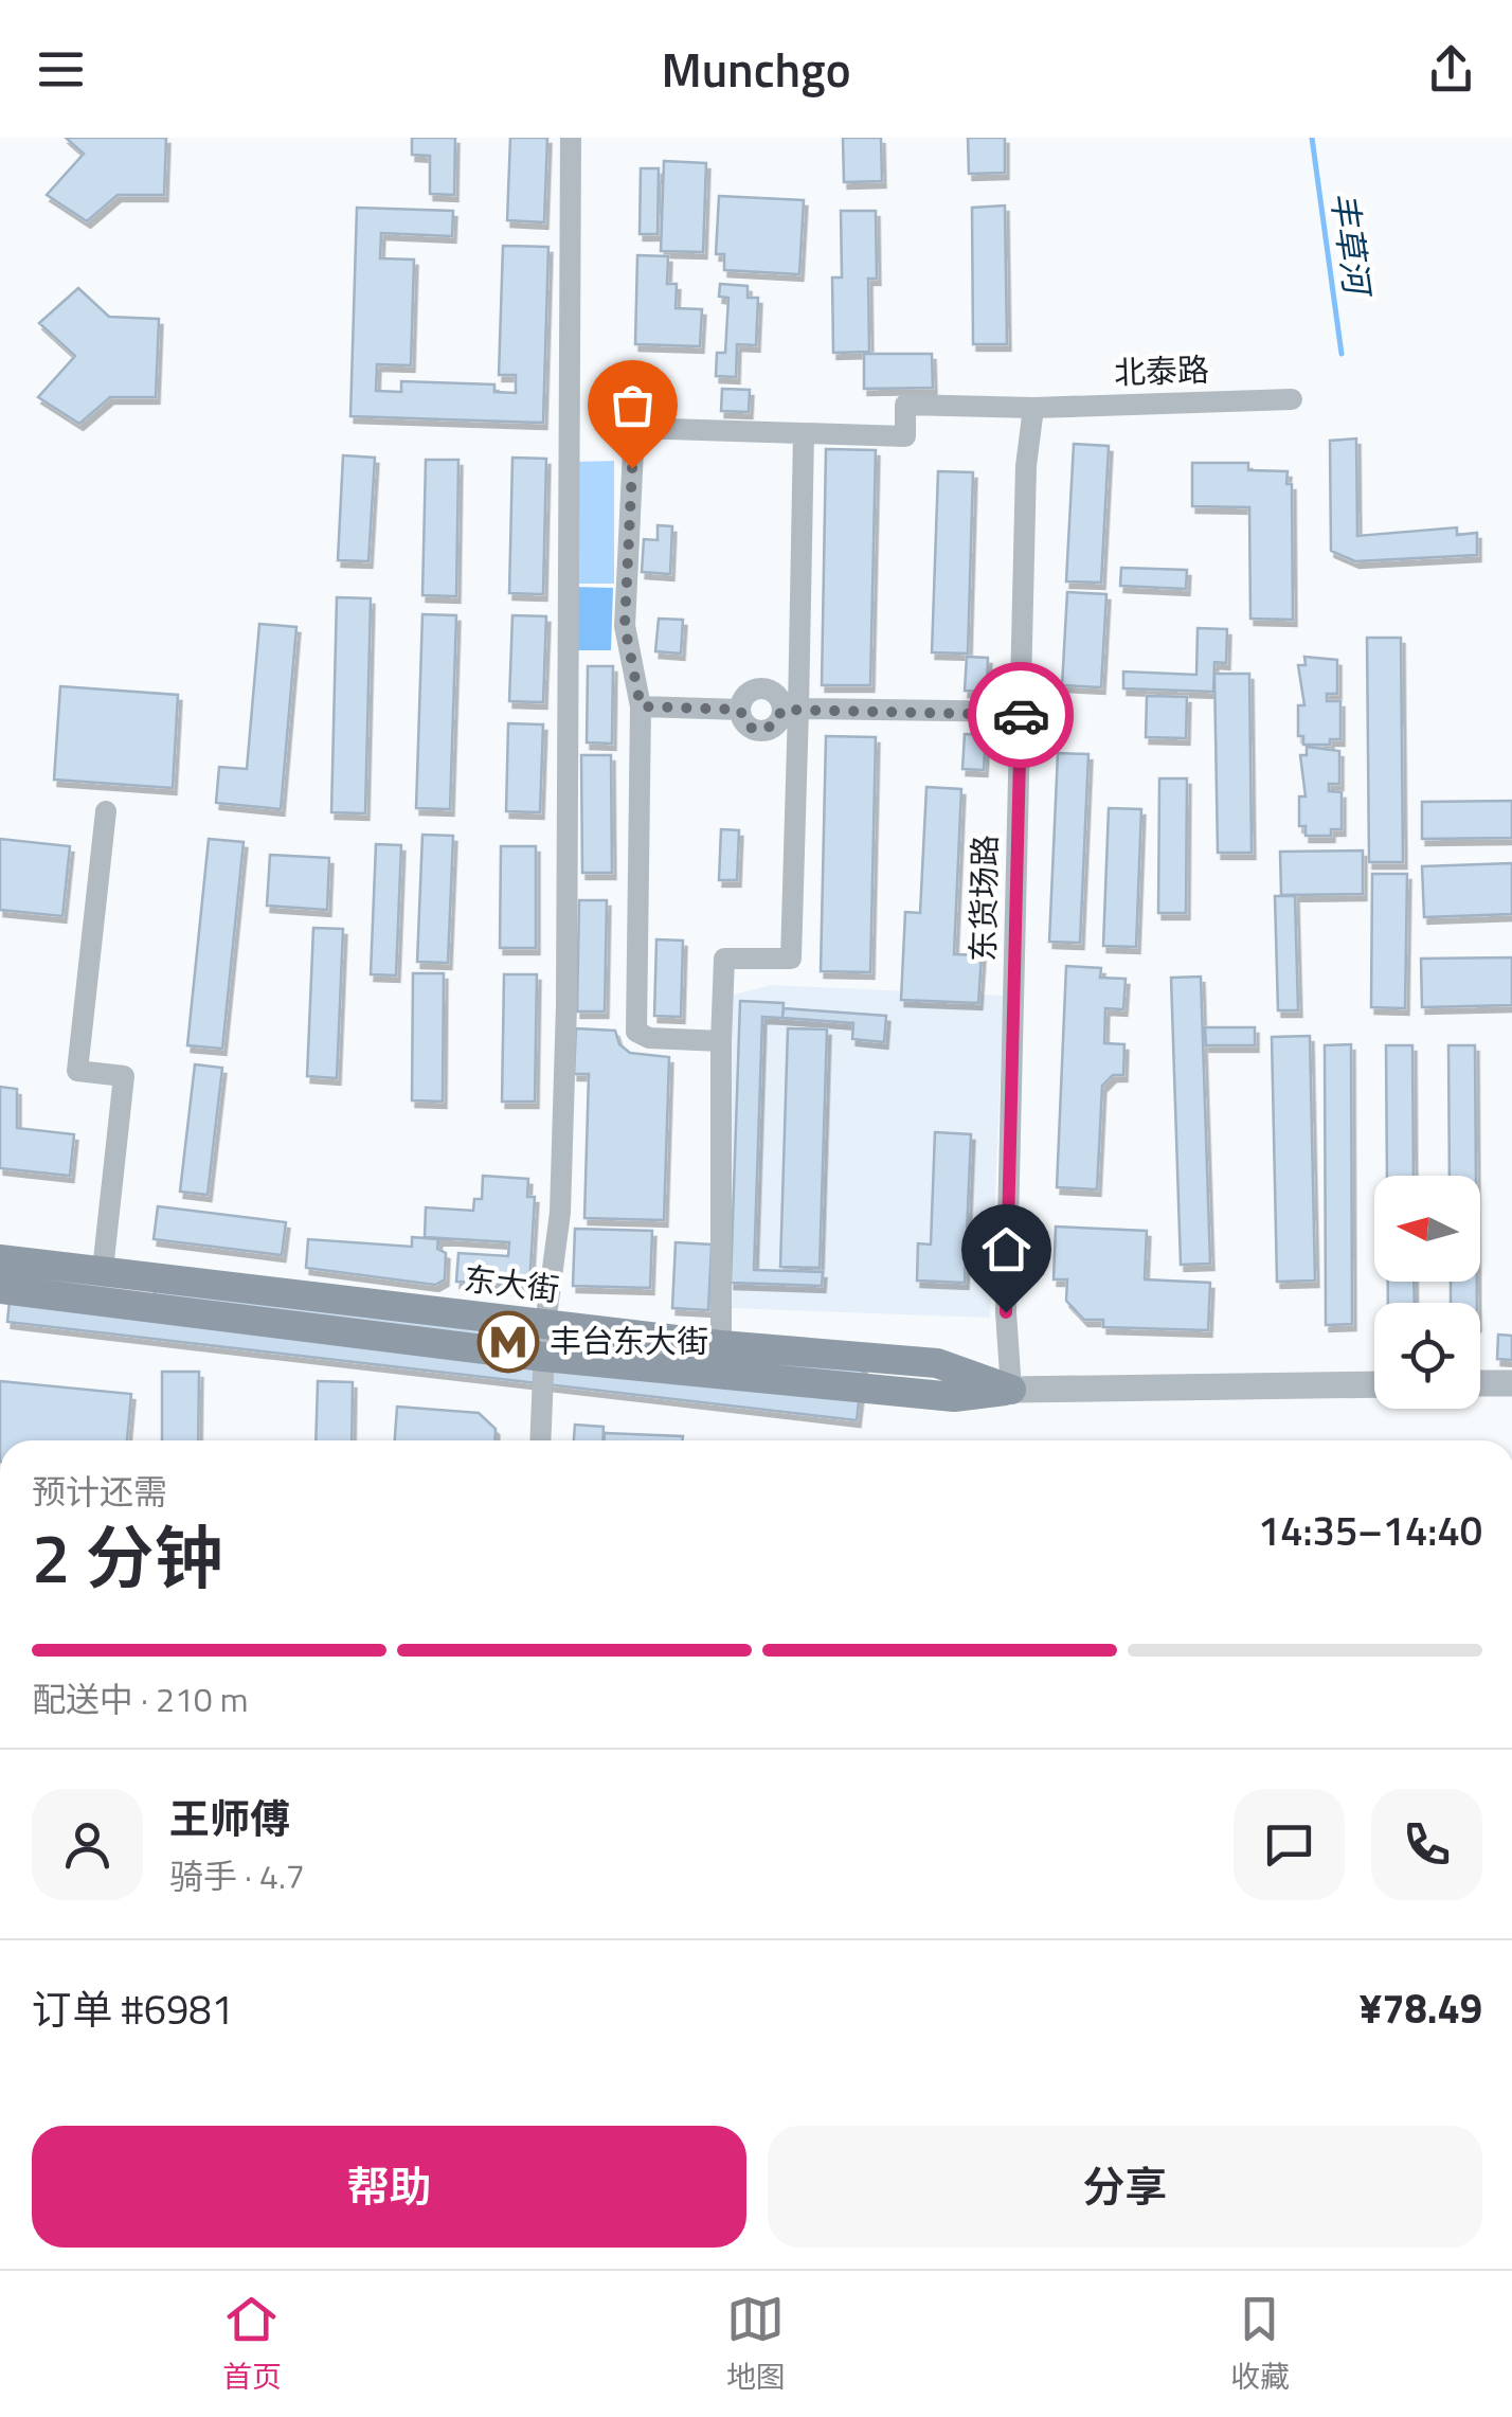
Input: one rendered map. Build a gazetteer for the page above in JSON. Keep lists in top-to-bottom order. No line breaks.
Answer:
{"streets":{"main road":["东大街"],"street":["北泰路","东货场路"]},"crossings":[["北泰路","东货场路"],["东货场路","东大街"]],"water":["丰草河"],"places":{"metro station":["丰台东大街"]},"north":"left","page":{"header":"Munchgo","heading":["2 分钟","预计还需","14:35–14:40"],"panel":["王师傅","骑手 · 4.7","订单 #6981","¥78.49"],"bar":"配送中 · 210 m","buttons":["帮助","分享"],"tabs":["首页","地图","收藏"]}}
